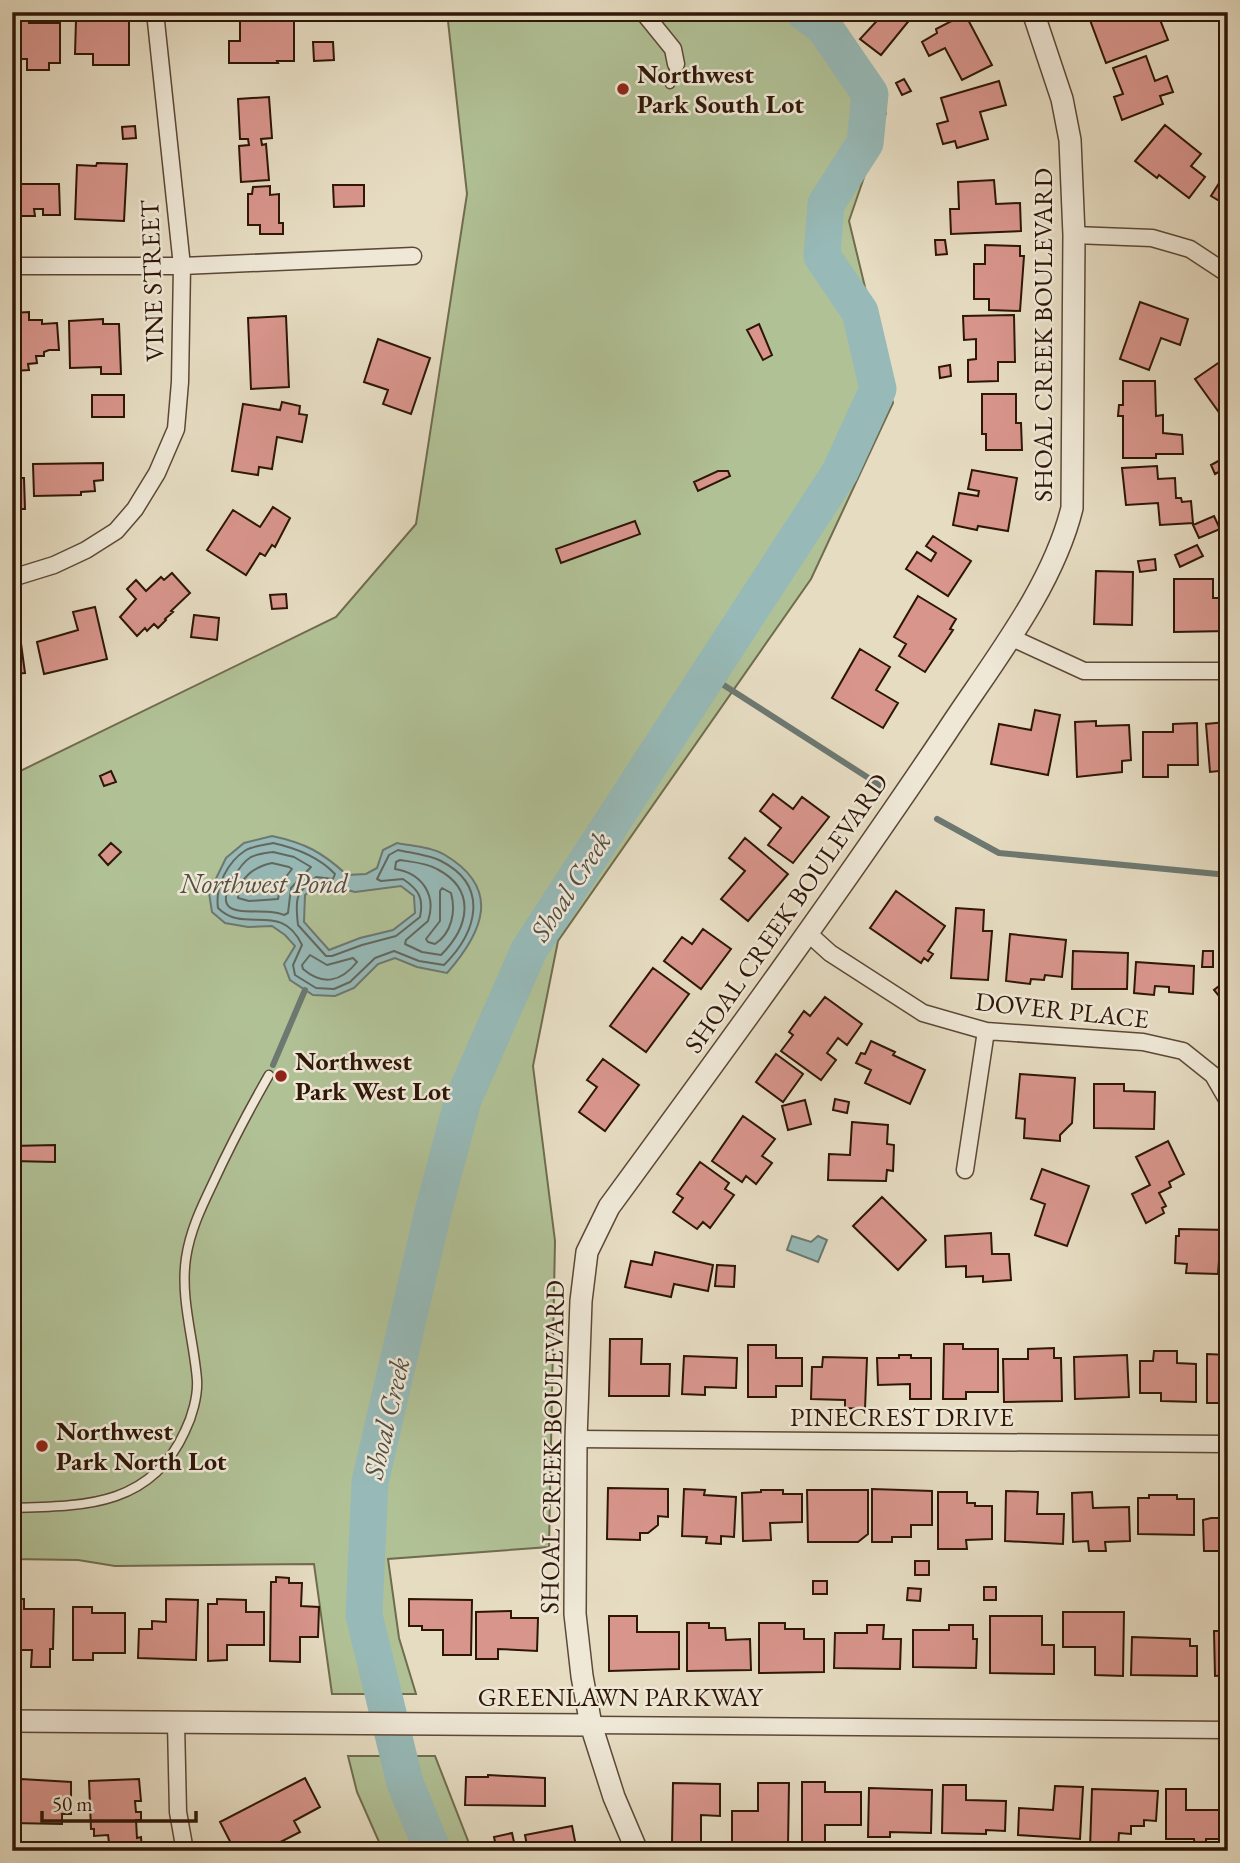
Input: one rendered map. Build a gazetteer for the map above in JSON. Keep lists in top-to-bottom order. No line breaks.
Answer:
{"streets":{"street":["VINE STREET","SHOAL CREEK BOULEVARD","DOVER PLACE","PINECREST DRIVE","GREENLAWN PARKWAY"]},"crossings":[["SHOAL CREEK BOULEVARD","DOVER PLACE"],["SHOAL CREEK BOULEVARD","PINECREST DRIVE"],["SHOAL CREEK BOULEVARD","GREENLAWN PARKWAY"]],"water":["Northwest Pond","Shoal Creek"],"places":["Northwest Park South Lot","Northwest Park West Lot","Northwest Park North Lot"],"scale_bar":"50 m"}
